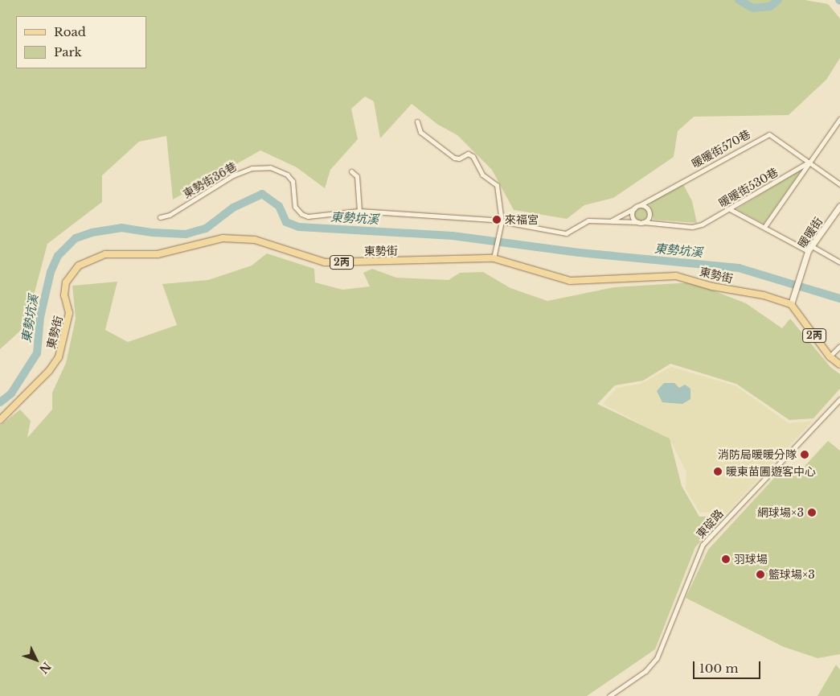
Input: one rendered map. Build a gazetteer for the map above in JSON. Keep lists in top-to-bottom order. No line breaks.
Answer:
{"streets":{"main road":["東勢街","2丙"],"street":["暖暖街570巷","東勢街36巷","暖暖街530巷","暖暖街","東碇路"]},"crossings":[["暖暖街570巷","暖暖街530巷"],["暖暖街","東勢街"],["暖暖街","2丙"],["東勢街","2丙"]],"water":["東勢坑溪"],"places":["來福宮","消防局暖暖分隊","暖東苗圃遊客中心","網球場×3","羽球場","籃球場×3"],"legend":["Road","Park"],"scale_bar":"100 m","north":"bottom right"}
